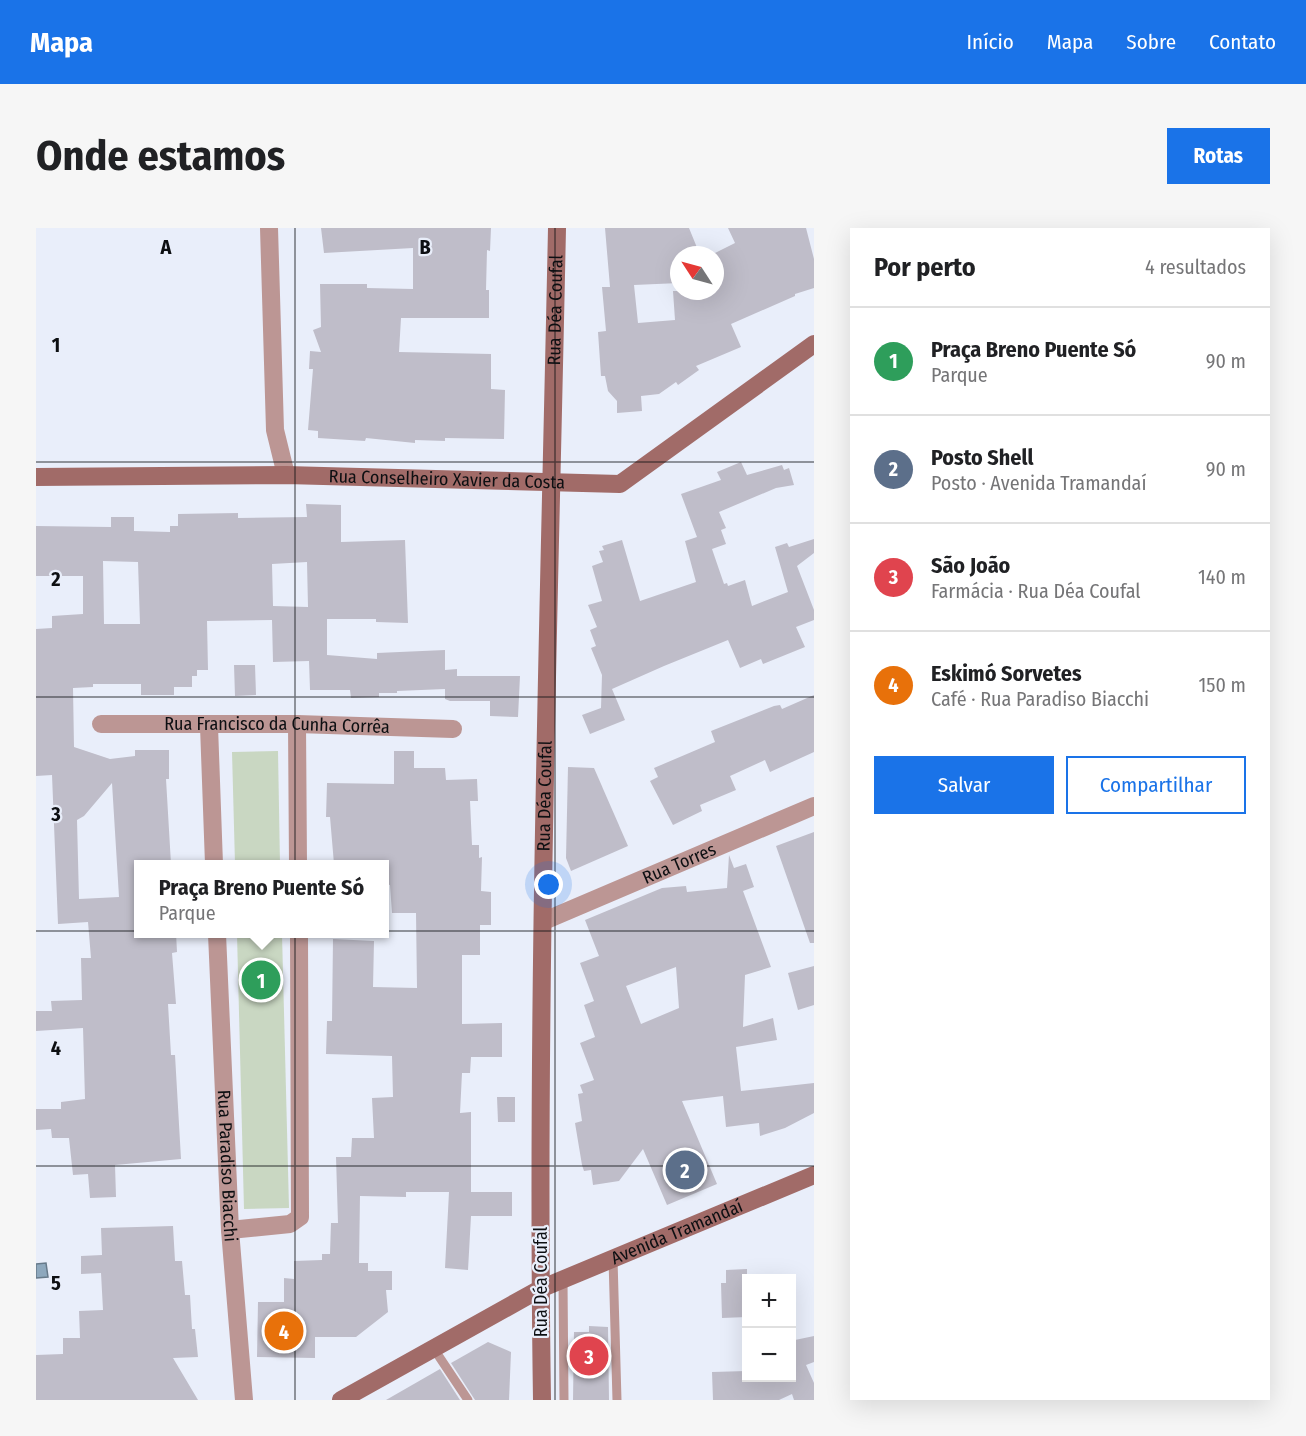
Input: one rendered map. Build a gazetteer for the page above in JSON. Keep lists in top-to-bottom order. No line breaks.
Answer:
{"streets":{"main road":["Rua Déa Coufal","Rua Conselheiro Xavier da Costa","Avenida Tramandaí"],"street":["Rua Francisco da Cunha Corrêa","Rua Torres","Rua Paradiso Biacchi"]},"crossings":[["Rua Déa Coufal","Rua Conselheiro Xavier da Costa"],["Rua Déa Coufal","Rua Torres"],["Rua Déa Coufal","Avenida Tramandaí"]],"north":"top left","page":{"header":"Mapa","nav":["Início","Mapa","Sobre","Contato"],"buttons":["Rotas",["Salvar","Compartilhar"]],"title":"Onde estamos","heading":["Por perto","4 resultados"],"list":[{"mark":"1","name":"Praça Breno Puente Só","note":"Parque","value":"90 m"},{"mark":"2","name":"Posto Shell","note":"Posto · Avenida Tramandaí","value":"90 m"},{"mark":"3","name":"São João","note":"Farmácia · Rua Déa Coufal","value":"140 m"},{"mark":"4","name":"Eskimó Sorvetes","note":"Café · Rua Paradiso Biacchi","value":"150 m"}],"popup":["Praça Breno Puente Só","Parque"],"pins":["1","2","4","3"],"map_buttons":["+","−"]},"grid":{"columns":["A","B"],"rows":["1","2","3","4","5"]}}
